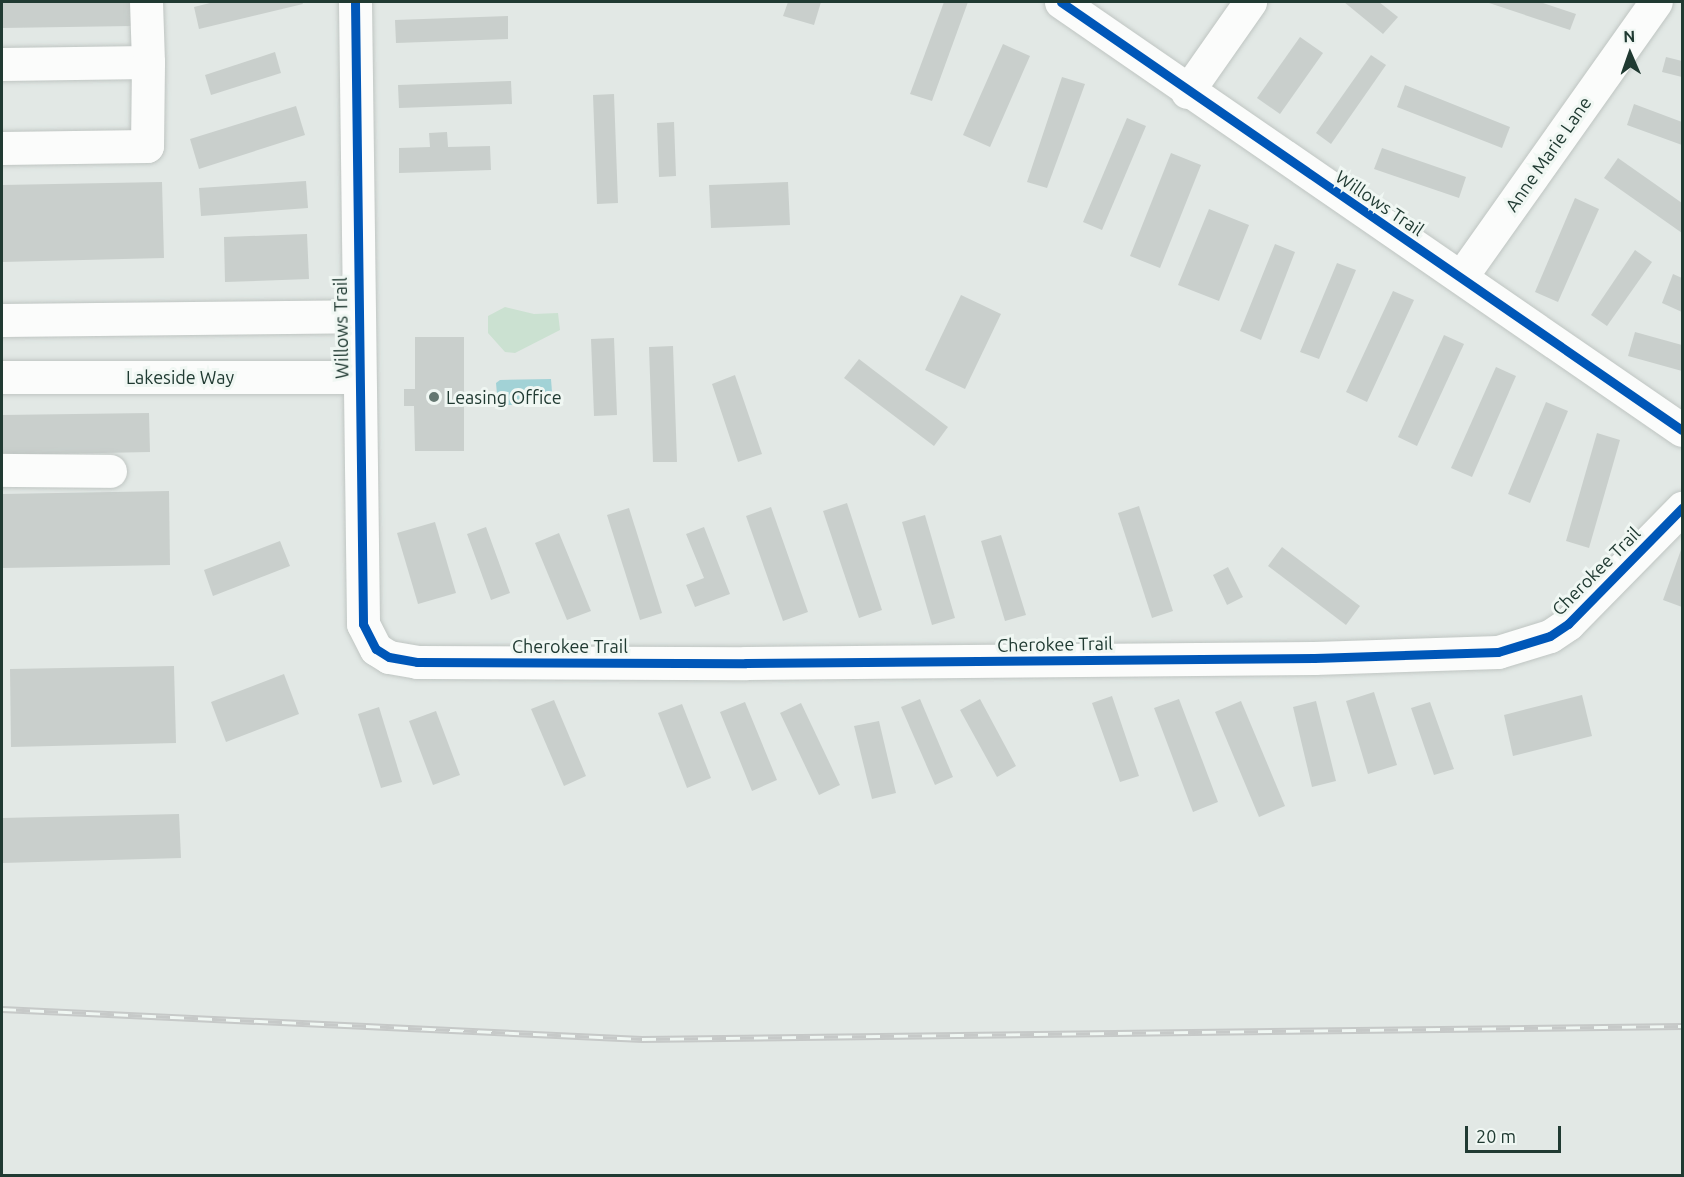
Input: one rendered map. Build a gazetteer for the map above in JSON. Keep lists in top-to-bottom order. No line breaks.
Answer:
{"streets":{"street":["Anne Marie Lane","Willows Trail","Lakeside Way","Cherokee Trail"]},"crossings":[["Anne Marie Lane","Willows Trail"],["Willows Trail","Lakeside Way"],["Willows Trail","Cherokee Trail"]],"places":["Leasing Office"],"scale_bar":"20 m","north":"top"}
